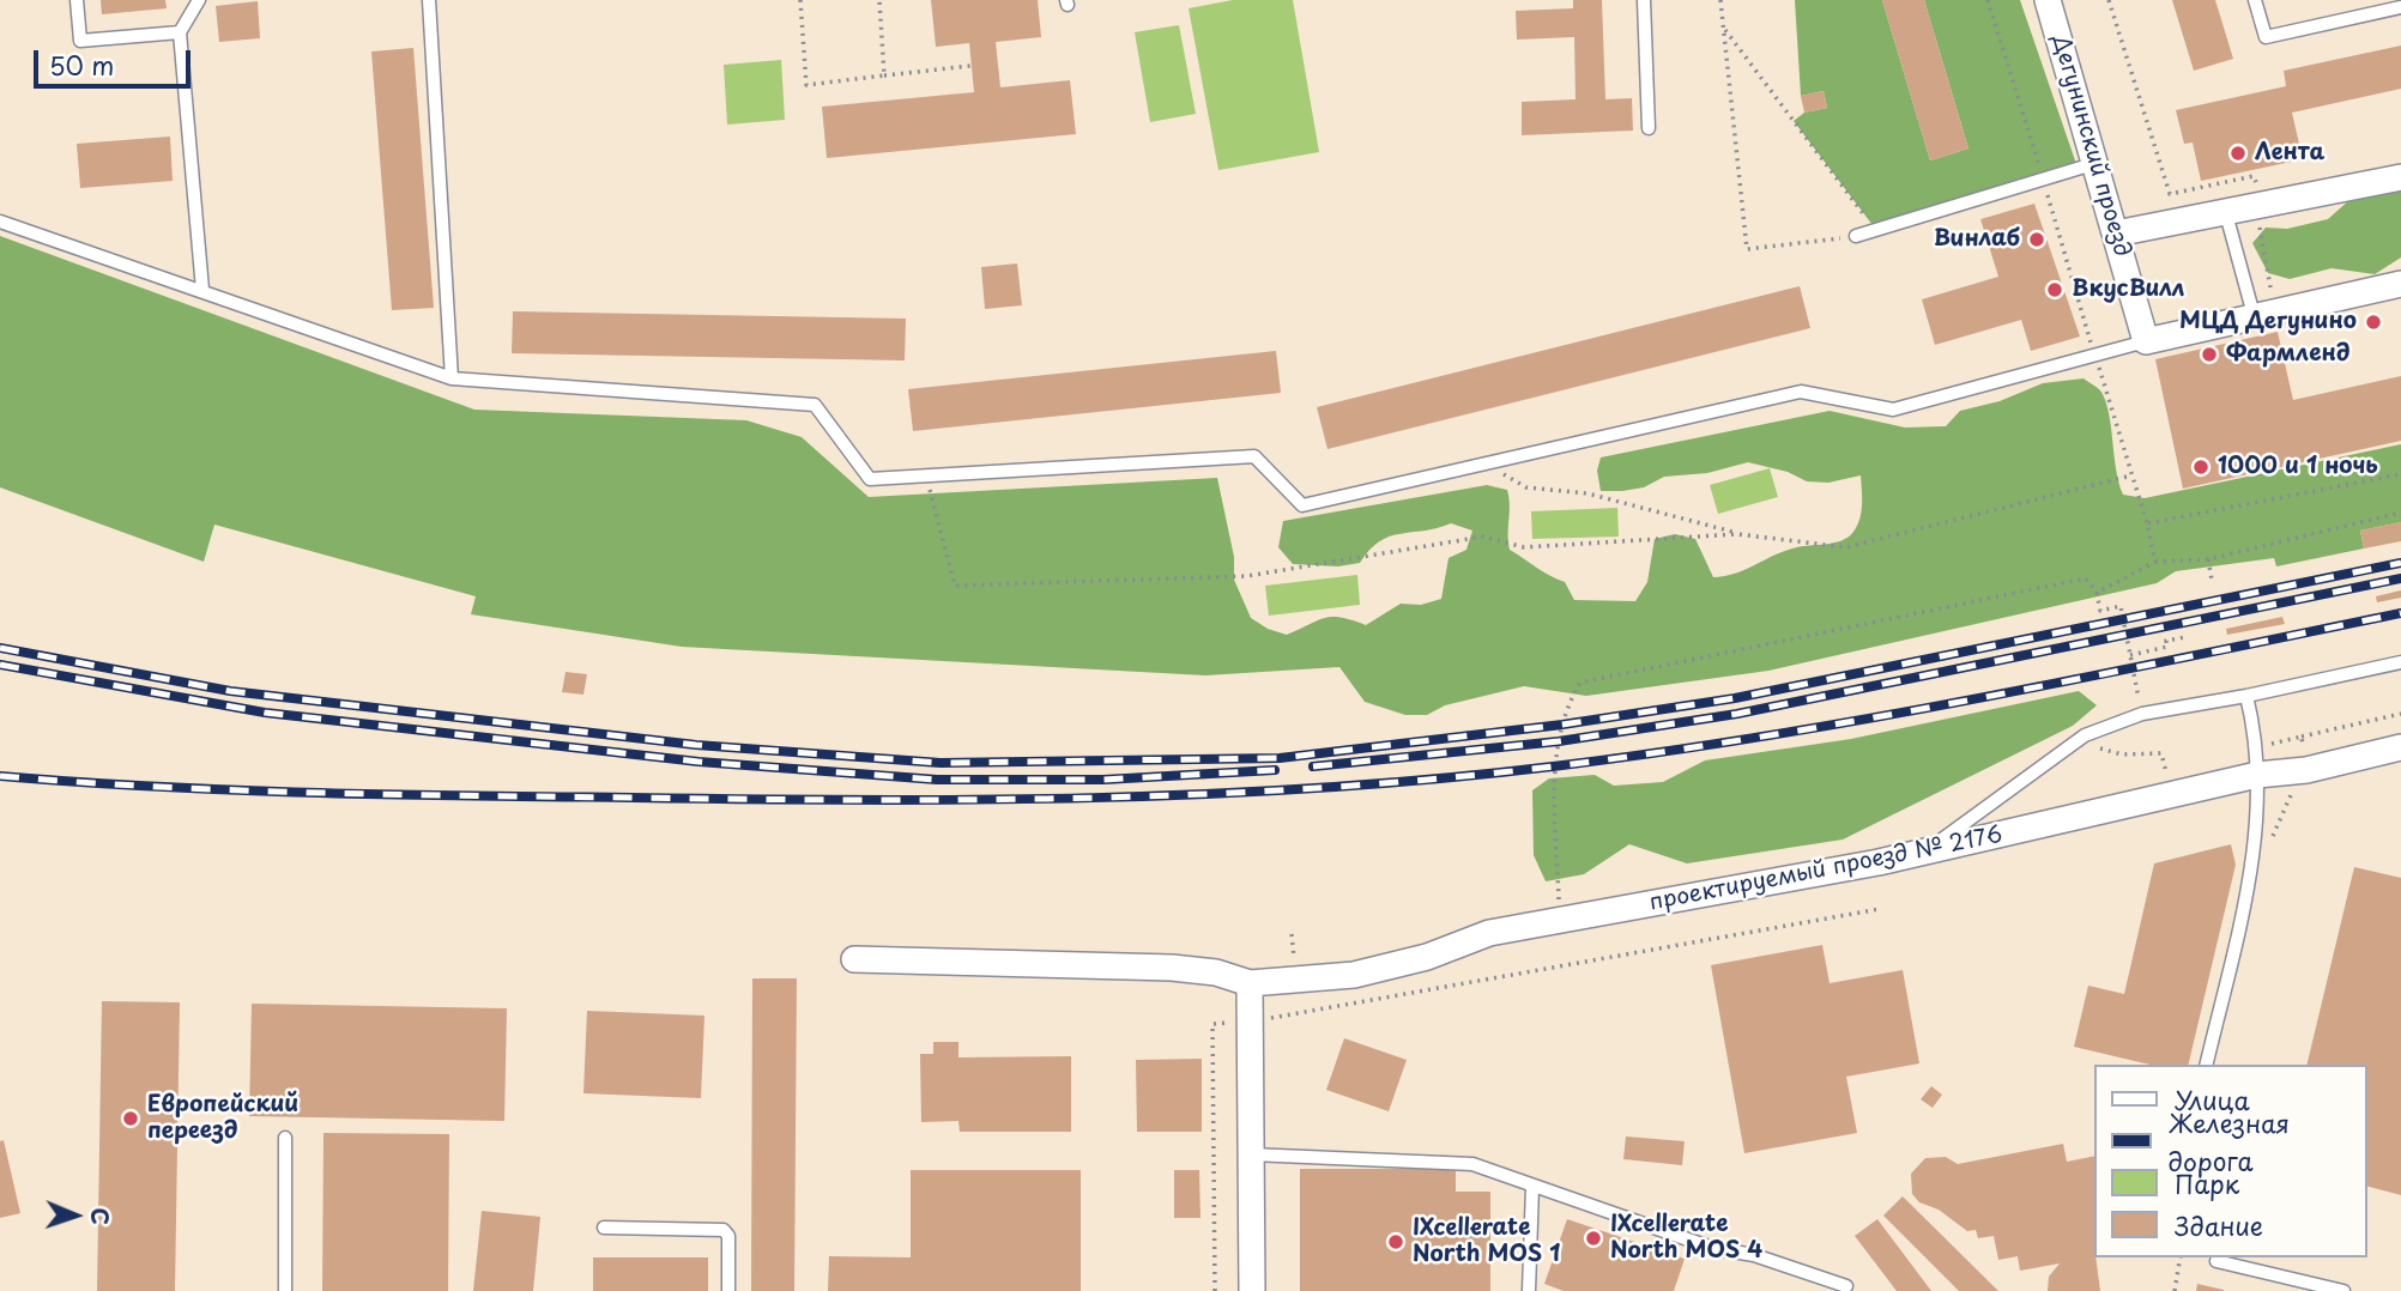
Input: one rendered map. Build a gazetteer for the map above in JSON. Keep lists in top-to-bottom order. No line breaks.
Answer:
{"streets":{"street":["Дегунинский проезд","проектируемый проезд № 2176"]},"places":["Лента","Винлаб","ВкусВилл","МЦД Дегунино","Фармленд","1000 и 1 ночь","Европейский переезд","IXcellerate North MOS 4","IXcellerate North MOS 1"],"legend":["Улица","Железная дорога","Парк","Здание"],"scale_bar":"50 m","north":"right"}
